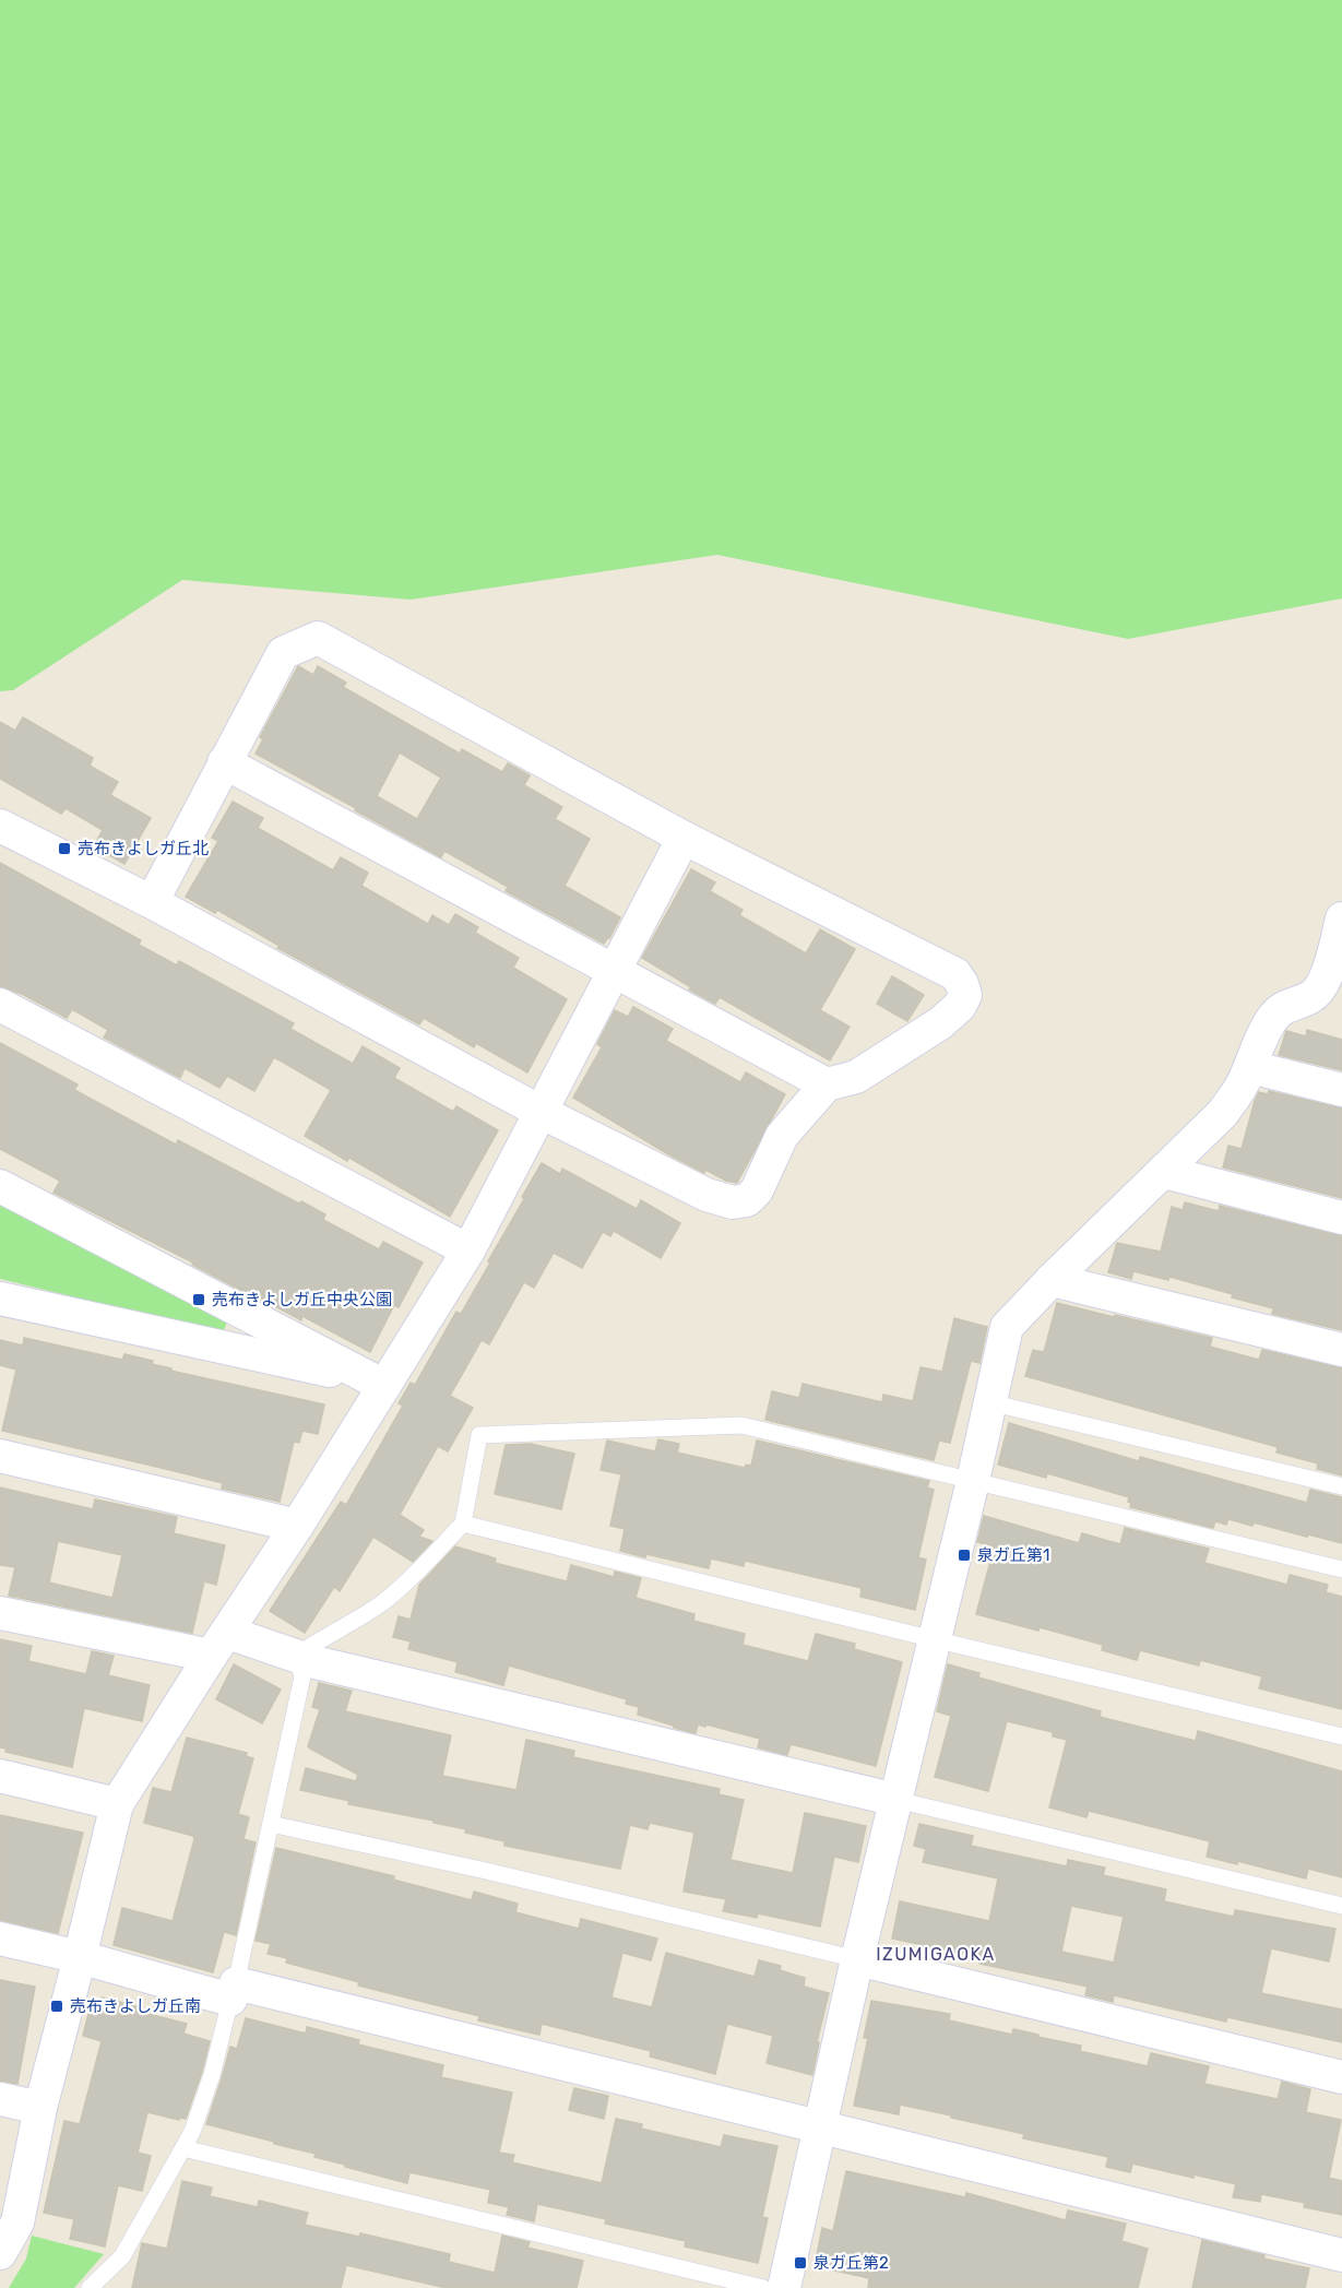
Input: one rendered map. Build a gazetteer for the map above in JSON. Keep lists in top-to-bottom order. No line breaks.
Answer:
{"districts":["IZUMIGAOKA"],"places":{"transit":["売布きよしガ丘北","売布きよしガ丘中央公園","泉ガ丘第1","売布きよしガ丘南","泉ガ丘第2"]}}
